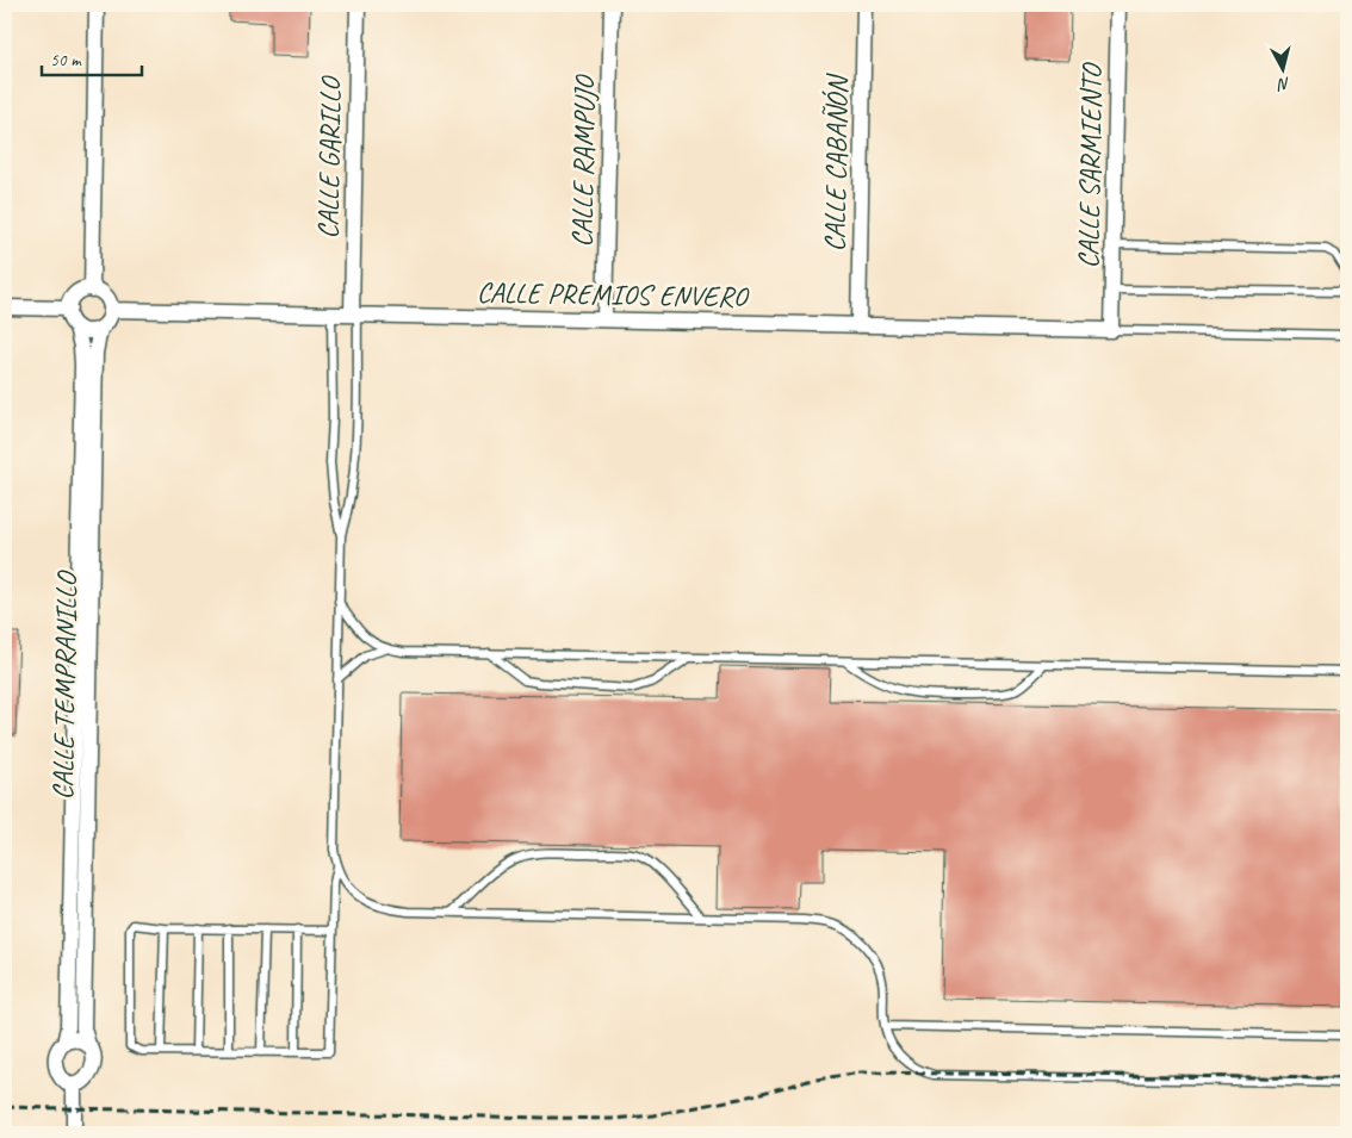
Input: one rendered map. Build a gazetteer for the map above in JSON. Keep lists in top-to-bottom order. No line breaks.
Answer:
{"streets":{"street":["CALLE GARILLO","CALLE RAMPUJO","CALLE CABAÑÓN","CALLE SARMIENTO","CALLE PREMIOS ENVERO","CALLE TEMPRANILLO"]},"crossings":[["CALLE GARILLO","CALLE PREMIOS ENVERO"],["CALLE RAMPUJO","CALLE PREMIOS ENVERO"],["CALLE CABAÑÓN","CALLE PREMIOS ENVERO"],["CALLE SARMIENTO","CALLE PREMIOS ENVERO"],["CALLE PREMIOS ENVERO","CALLE TEMPRANILLO"]],"scale_bar":"50 m","north":"bottom"}
